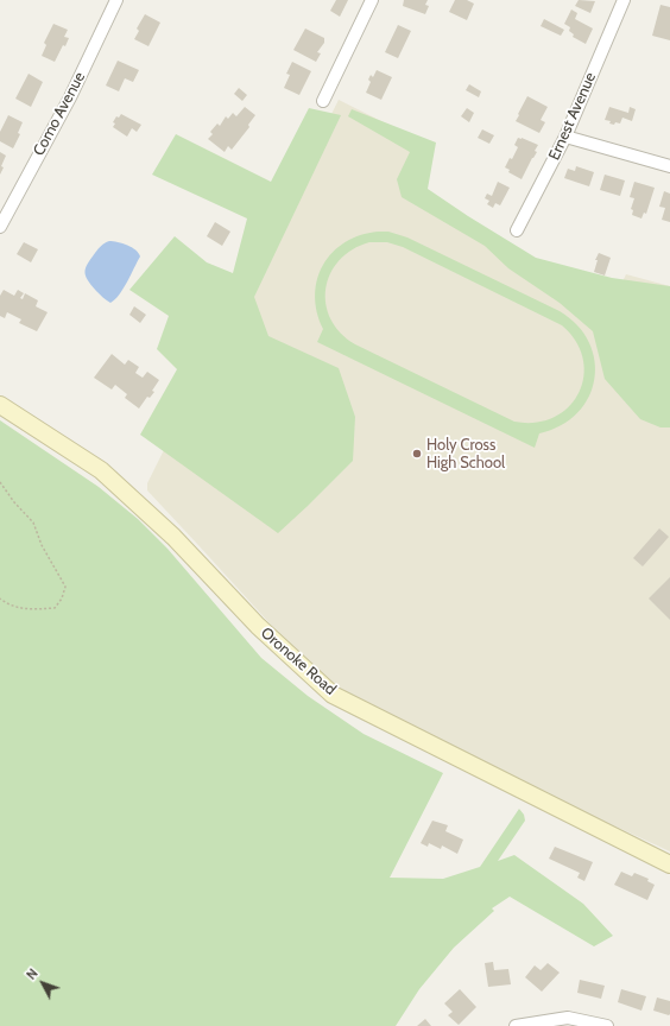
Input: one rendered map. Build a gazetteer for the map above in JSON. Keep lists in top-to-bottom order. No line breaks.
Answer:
{"streets":{"street":["Como Avenue","Ernest Avenue","Oronoke Road"]},"places":["Holy Cross High School"],"north":"top left"}
